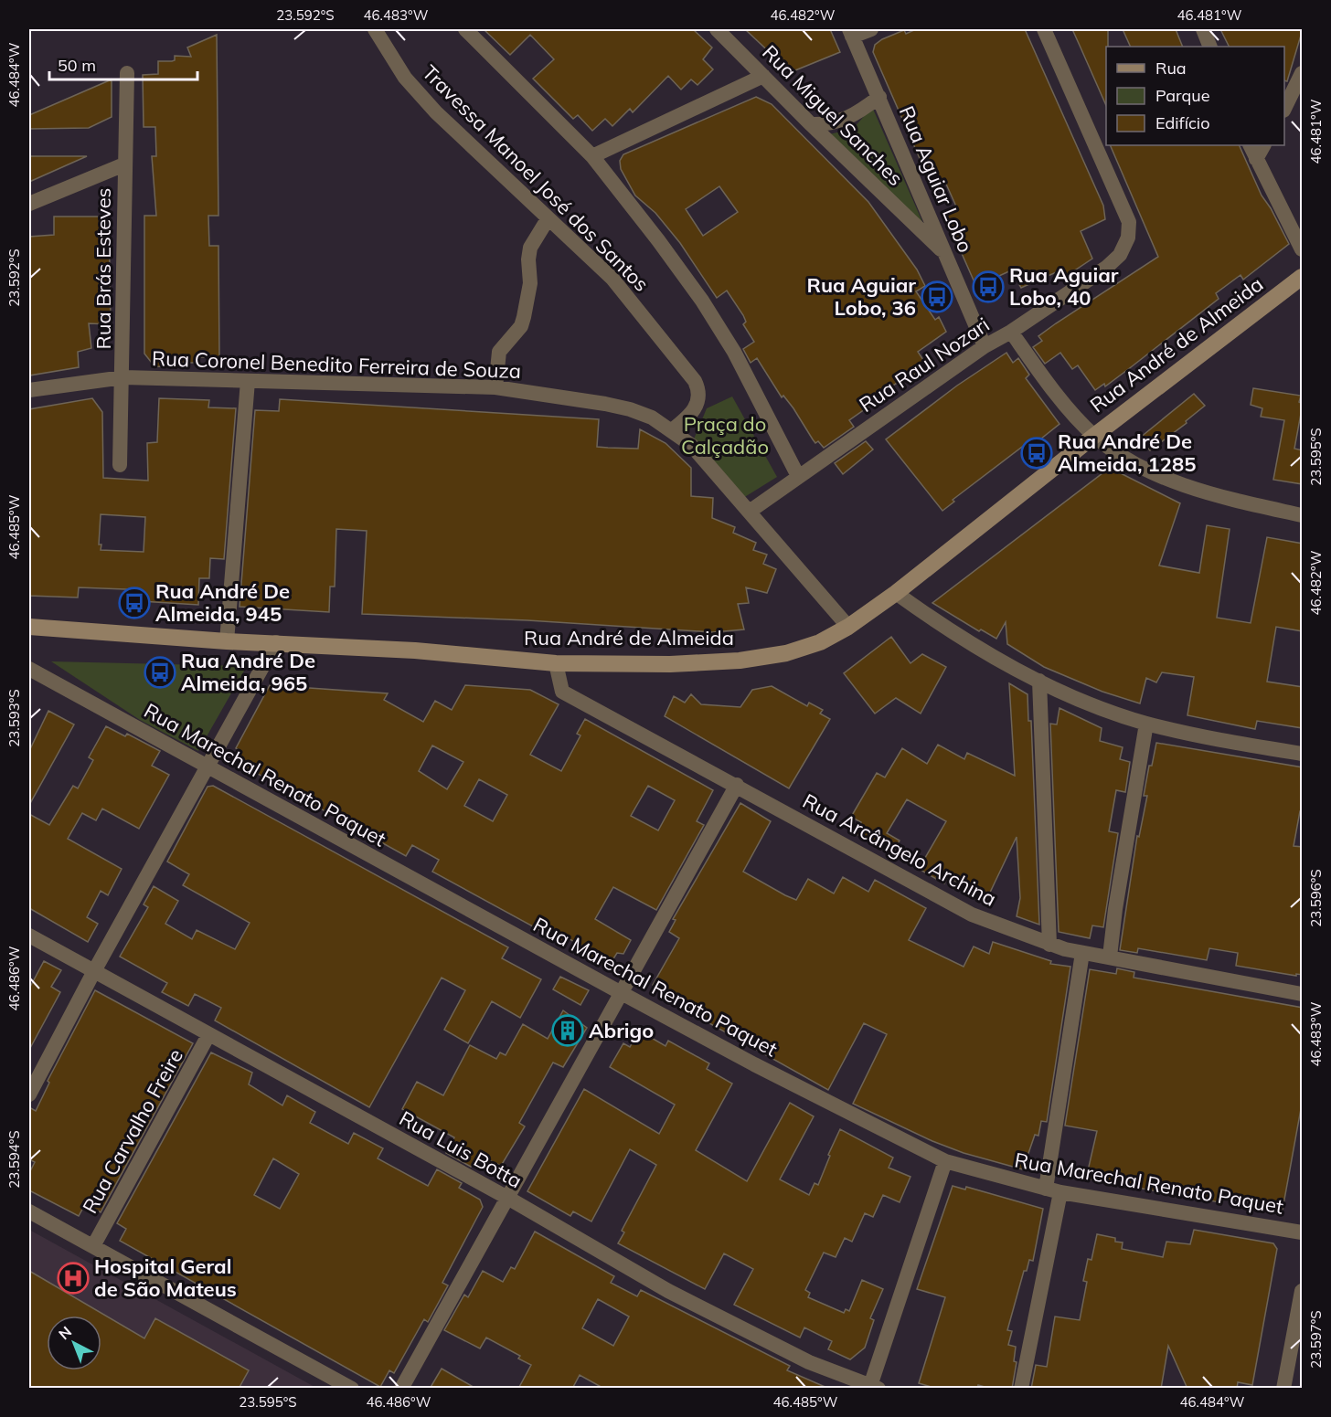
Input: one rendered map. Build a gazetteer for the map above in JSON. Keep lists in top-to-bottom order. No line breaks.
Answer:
{"streets":{"main road":["Rua André de Almeida"],"street":["Rua Miguel Sanches","Travessa Manoel José dos Santos","Rua Aguiar Lobo","Rua Brás Esteves","Rua Coronel Benedito Ferreira de Souza","Rua Raul Nozari","Rua Marechal Renato Paquet","Rua Arcângelo Archina","Rua Carvalho Freire","Rua Luis Botta"]},"crossings":[["Rua Miguel Sanches","Rua Aguiar Lobo"],["Travessa Manoel José dos Santos","Rua Coronel Benedito Ferreira de Souza"],["Rua Aguiar Lobo","Rua Raul Nozari"],["Rua Brás Esteves","Rua Coronel Benedito Ferreira de Souza"],["Rua André de Almeida","Rua Coronel Benedito Ferreira de Souza"],["Rua André de Almeida","Rua Arcângelo Archina"],["Rua Coronel Benedito Ferreira de Souza","Rua Raul Nozari"],["Rua Carvalho Freire","Rua Luis Botta"]],"parks":["Praça do Calçadão"],"places":{"bus stop":["Rua Aguiar Lobo, 40","Rua Aguiar Lobo, 36","Rua André De Almeida, 1285","Rua André De Almeida, 945","Rua André De Almeida, 965"],"building":["Abrigo"],"hospital":["Hospital Geral de São Mateus"]},"legend":["Rua","Parque","Edifício"],"scale_bar":"50 m","north":"top left","coordinates":["23.592°S","46.483°W","46.482°W","46.481°W","46.484°W","23.595°S","46.485°W","23.593°S","23.596°S","46.486°W","23.594°S","23.597°S"]}
